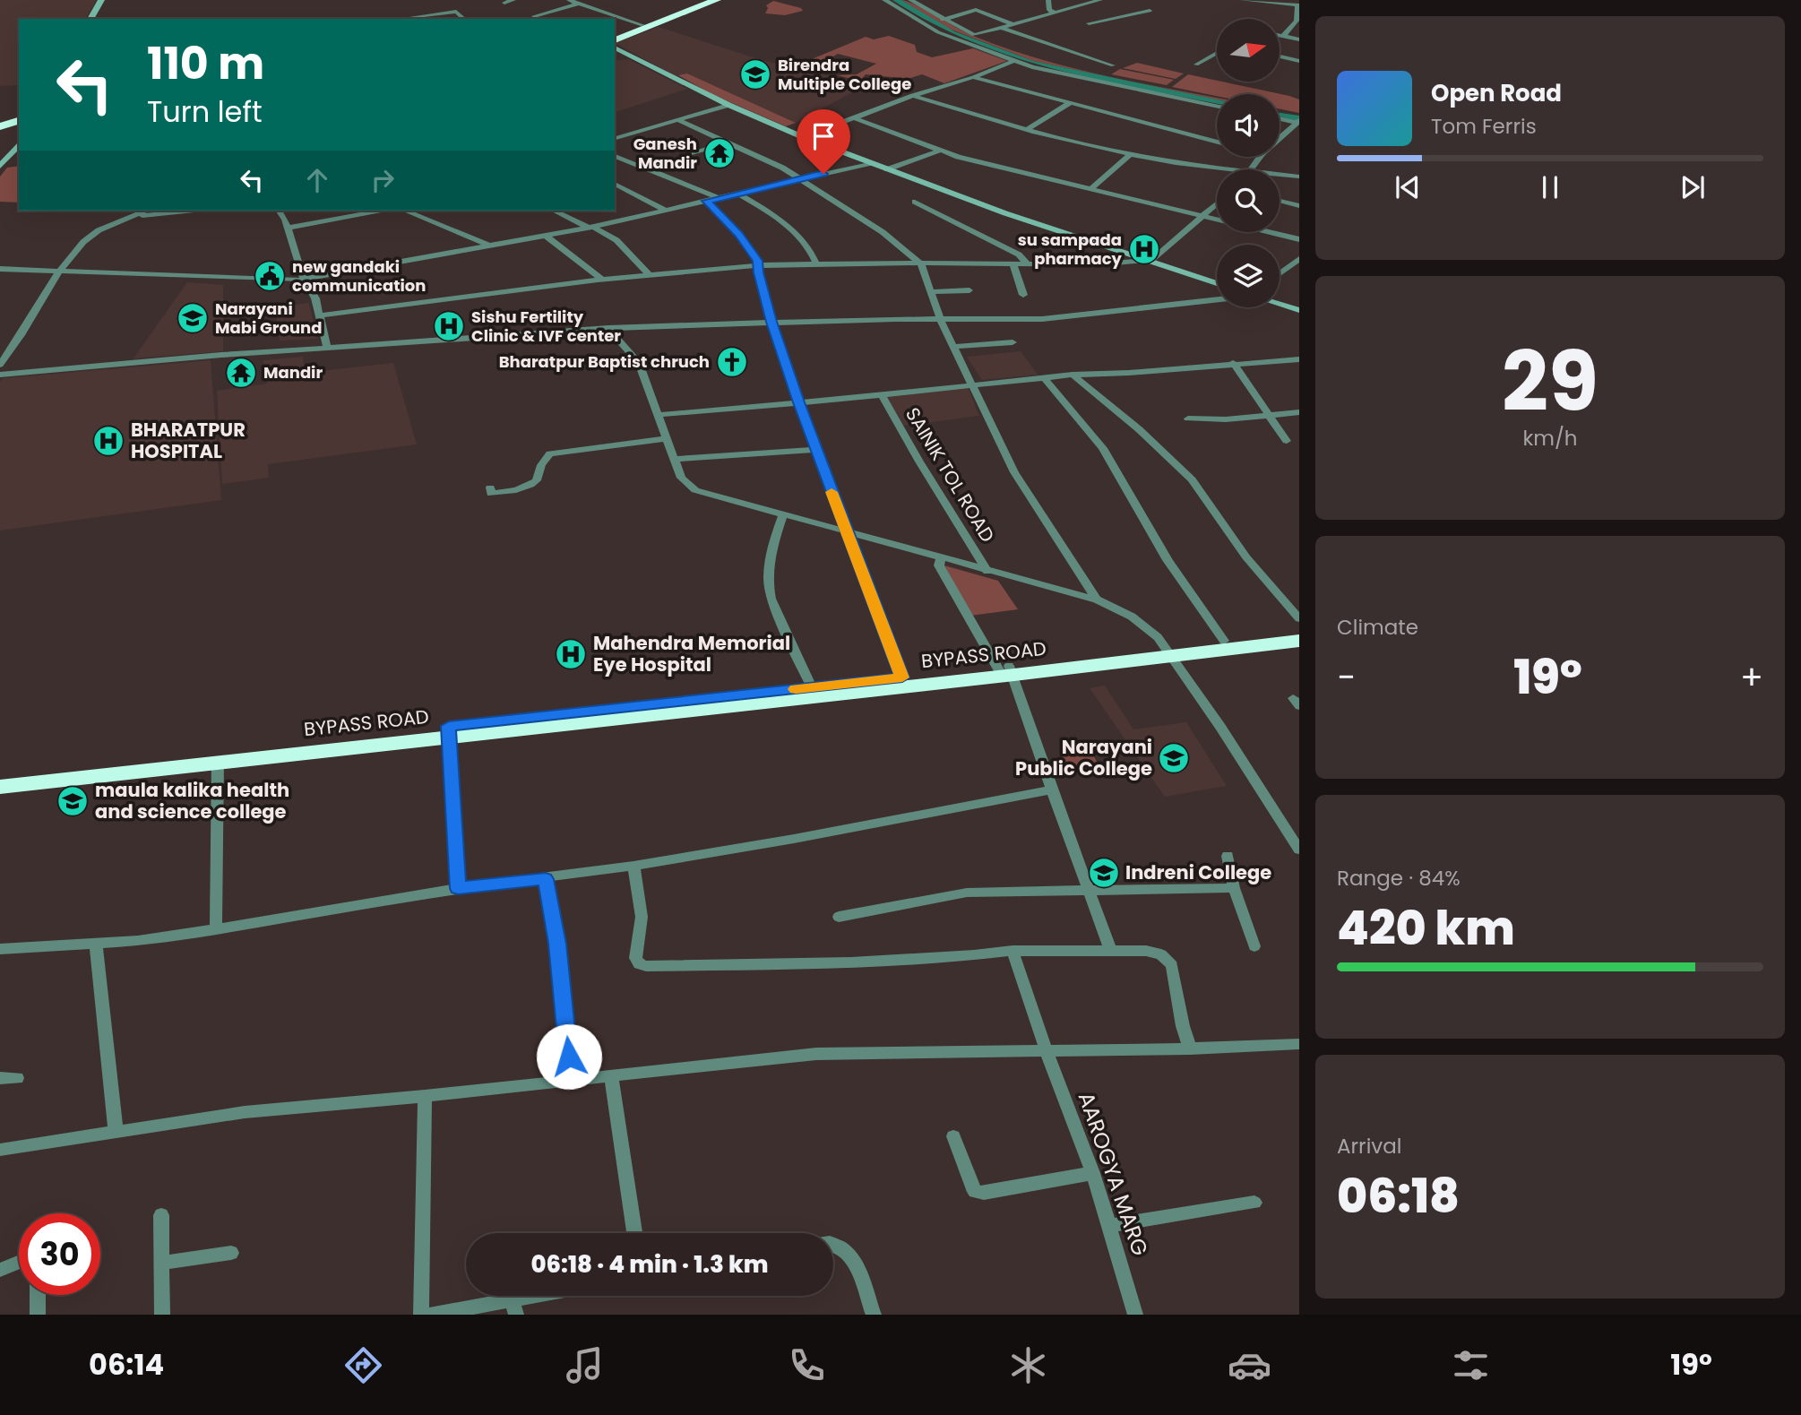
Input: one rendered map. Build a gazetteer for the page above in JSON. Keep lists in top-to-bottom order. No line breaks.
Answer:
{"streets":{"highway":["BYPASS ROAD"],"street":["SAINIK TOL ROAD","AAROGYA MARG"]},"places":{"school or university":["Birendra Multiple College","Narayani Mabi Ground","Narayani Public College","maula kalika health and science college","Indreni College"],"temple":["Ganesh Mandir","Mandir"],"hospital":["su sampada pharmacy","Sishu Fertility Clinic & IVF center","BHARATPUR HOSPITAL","Mahendra Memorial Eye Hospital"],"public building":["new gandaki communication"],"church":["Bharatpur Baptist chruch"]},"north":"right","page":{"turn":["110 m","Turn left"],"song":["Open Road","Tom Ferris"],"tile":[["29","km/h"],"Climate",["Range · 84%","420 km"],["Arrival","06:18"]],"heat":["−","19°","+"],"limit":"30","trip":"06:18 · 4 min · 1.3 km","tabs":["06:14","19°"]}}
